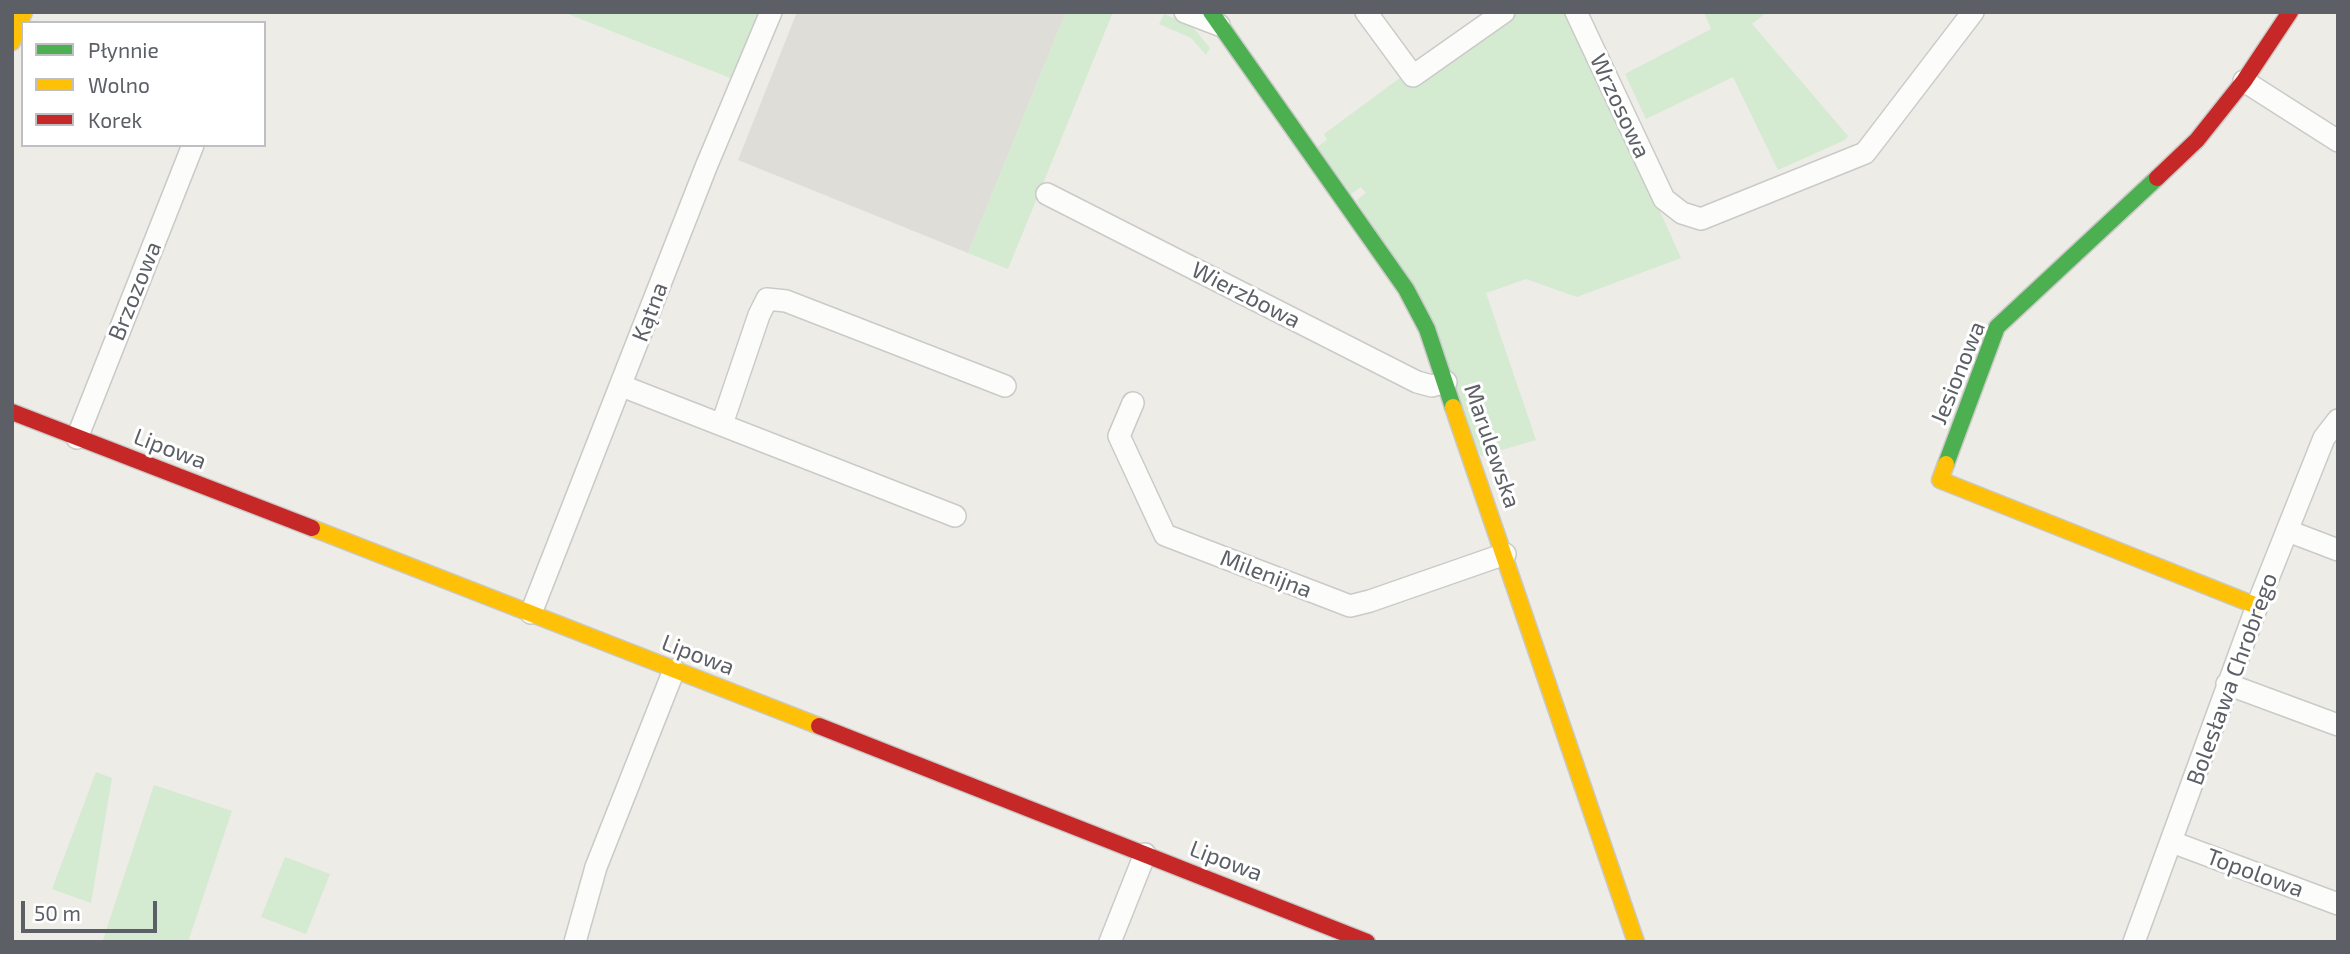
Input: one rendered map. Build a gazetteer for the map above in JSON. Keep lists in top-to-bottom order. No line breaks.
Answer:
{"streets":{"street":["Wrzosowa","Brzozowa","Wierzbowa","Kątna","Jesionowa","Marulewska","Lipowa","Milenijna","Bolesława Chrobrego","Topolowa"]},"crossings":[["Brzozowa","Lipowa"],["Wierzbowa","Marulewska"],["Kątna","Lipowa"],["Jesionowa","Bolesława Chrobrego"],["Marulewska","Milenijna"],["Bolesława Chrobrego","Topolowa"]],"legend":["Płynnie","Wolno","Korek"],"scale_bar":"50 m"}
